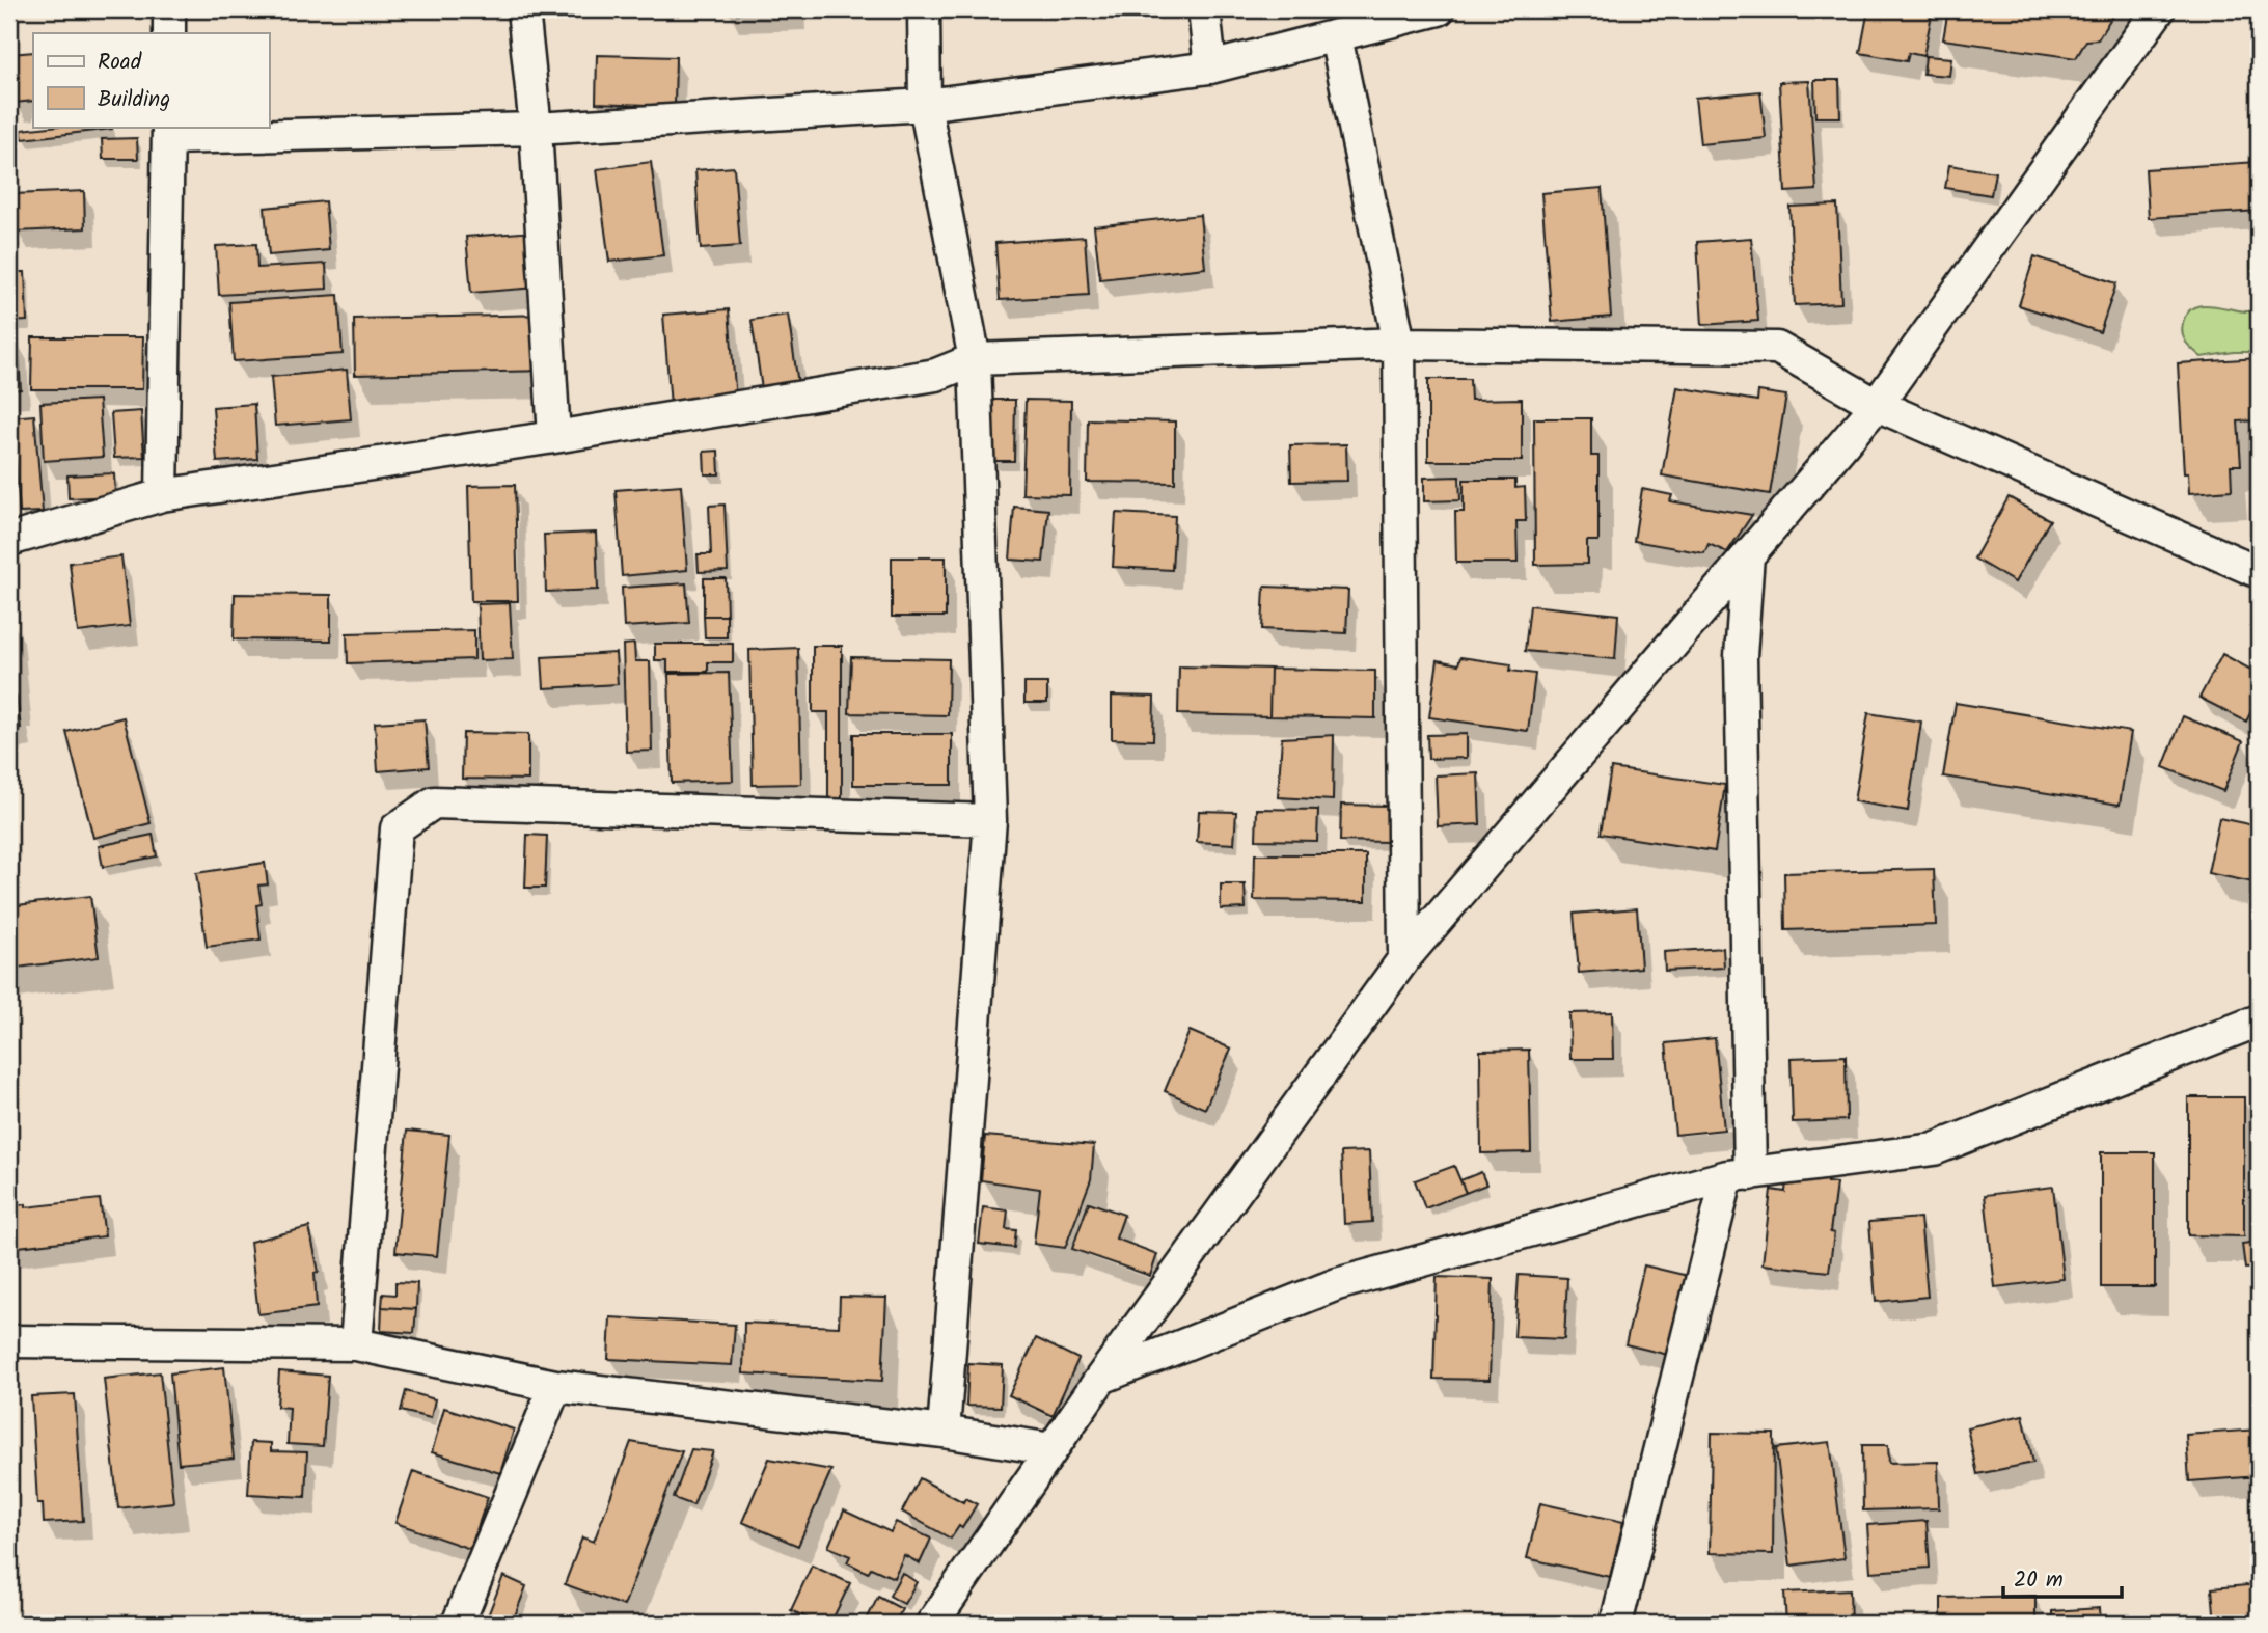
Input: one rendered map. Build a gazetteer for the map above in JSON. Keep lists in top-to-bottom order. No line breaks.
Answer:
{"legend":["Road","Building"],"scale_bar":"20 m"}
